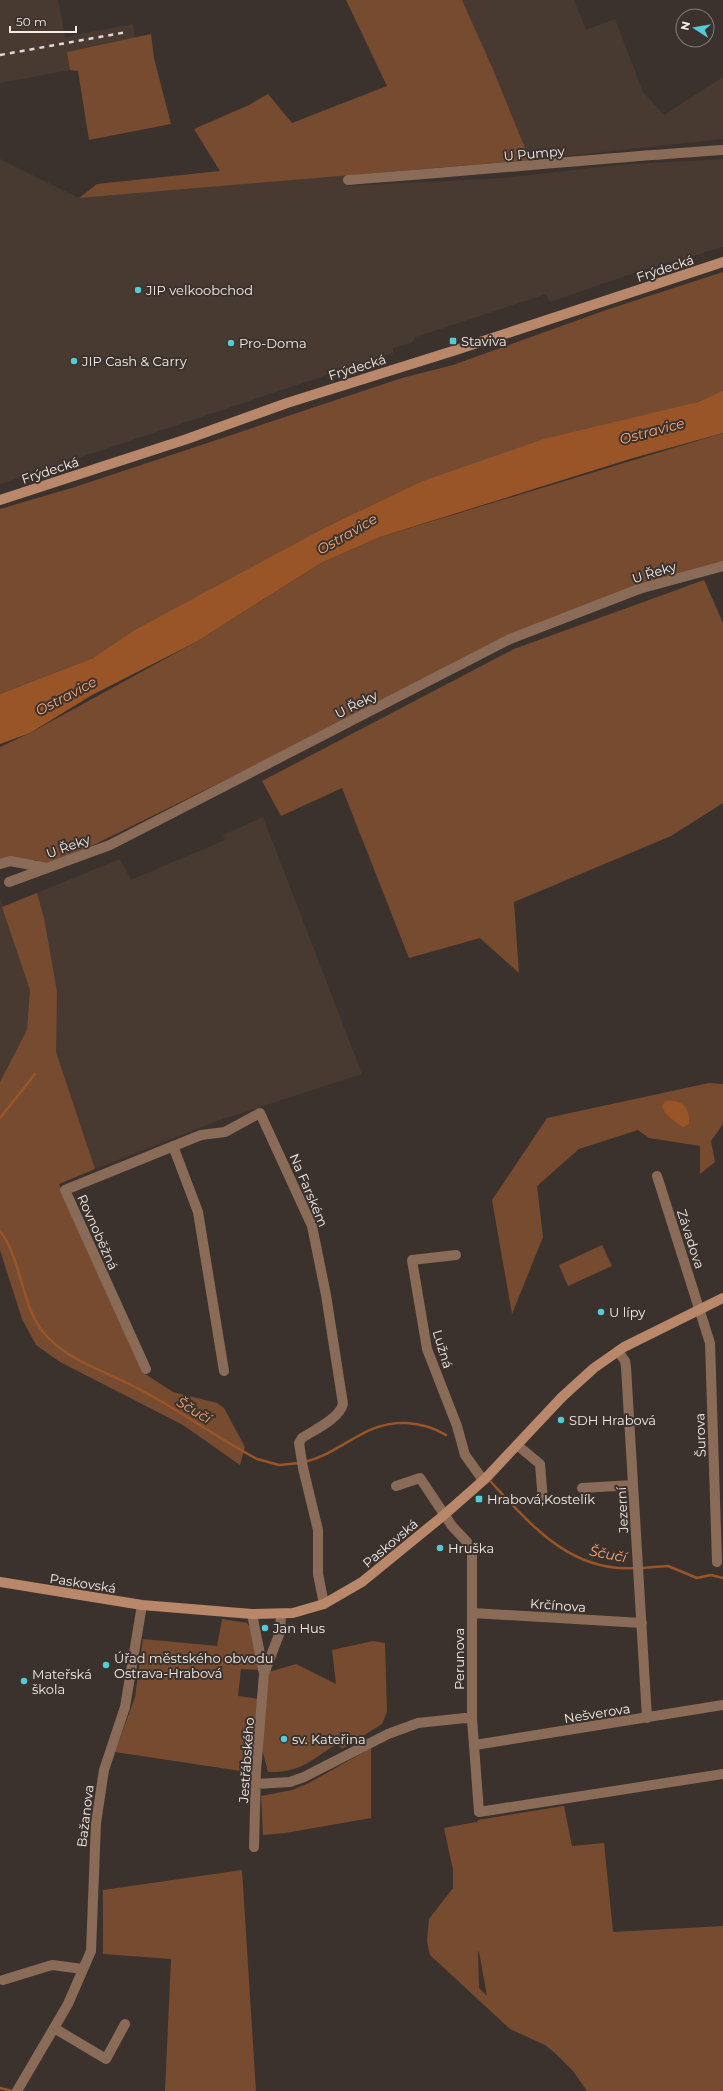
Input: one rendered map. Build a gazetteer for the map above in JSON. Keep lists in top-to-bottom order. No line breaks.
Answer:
{"streets":{"main road":["Frýdecká","Paskovská"],"street":["U Pumpy","U Řeky","Na Farském","Rovnoběžná","Závadova","Lužná","Šurova","Jezerní","Krčínova","Perunova","Nešverova","Jestřábského","Bažanova"]},"crossings":[["Na Farském","Rovnoběžná"],["Na Farském","Paskovská"],["Závadova","Šurova"],["Závadova","Paskovská"],["Lužná","Paskovská"],["Šurova","Paskovská"],["Jezerní","Paskovská"],["Jezerní","Krčínova"],["Jezerní","Nešverova"],["Paskovská","Perunova"],["Paskovská","Jestřábského"],["Paskovská","Bažanova"],["Krčínova","Perunova"],["Perunova","Nešverova"]],"water":["Ostravice","Ščučí"],"places":{"other":["JIP velkoobchod","Pro-Doma","JIP Cash & Carry","U lípy","SDH Hrabová","Hruška","Jan Hus","Úřad městského obvodu Ostrava-Hrabová","Mateřská škola","sv. Kateřina"],"transit":["Staviva","Hrabová,Kostelík"]},"scale_bar":"50 m","north":"left"}
